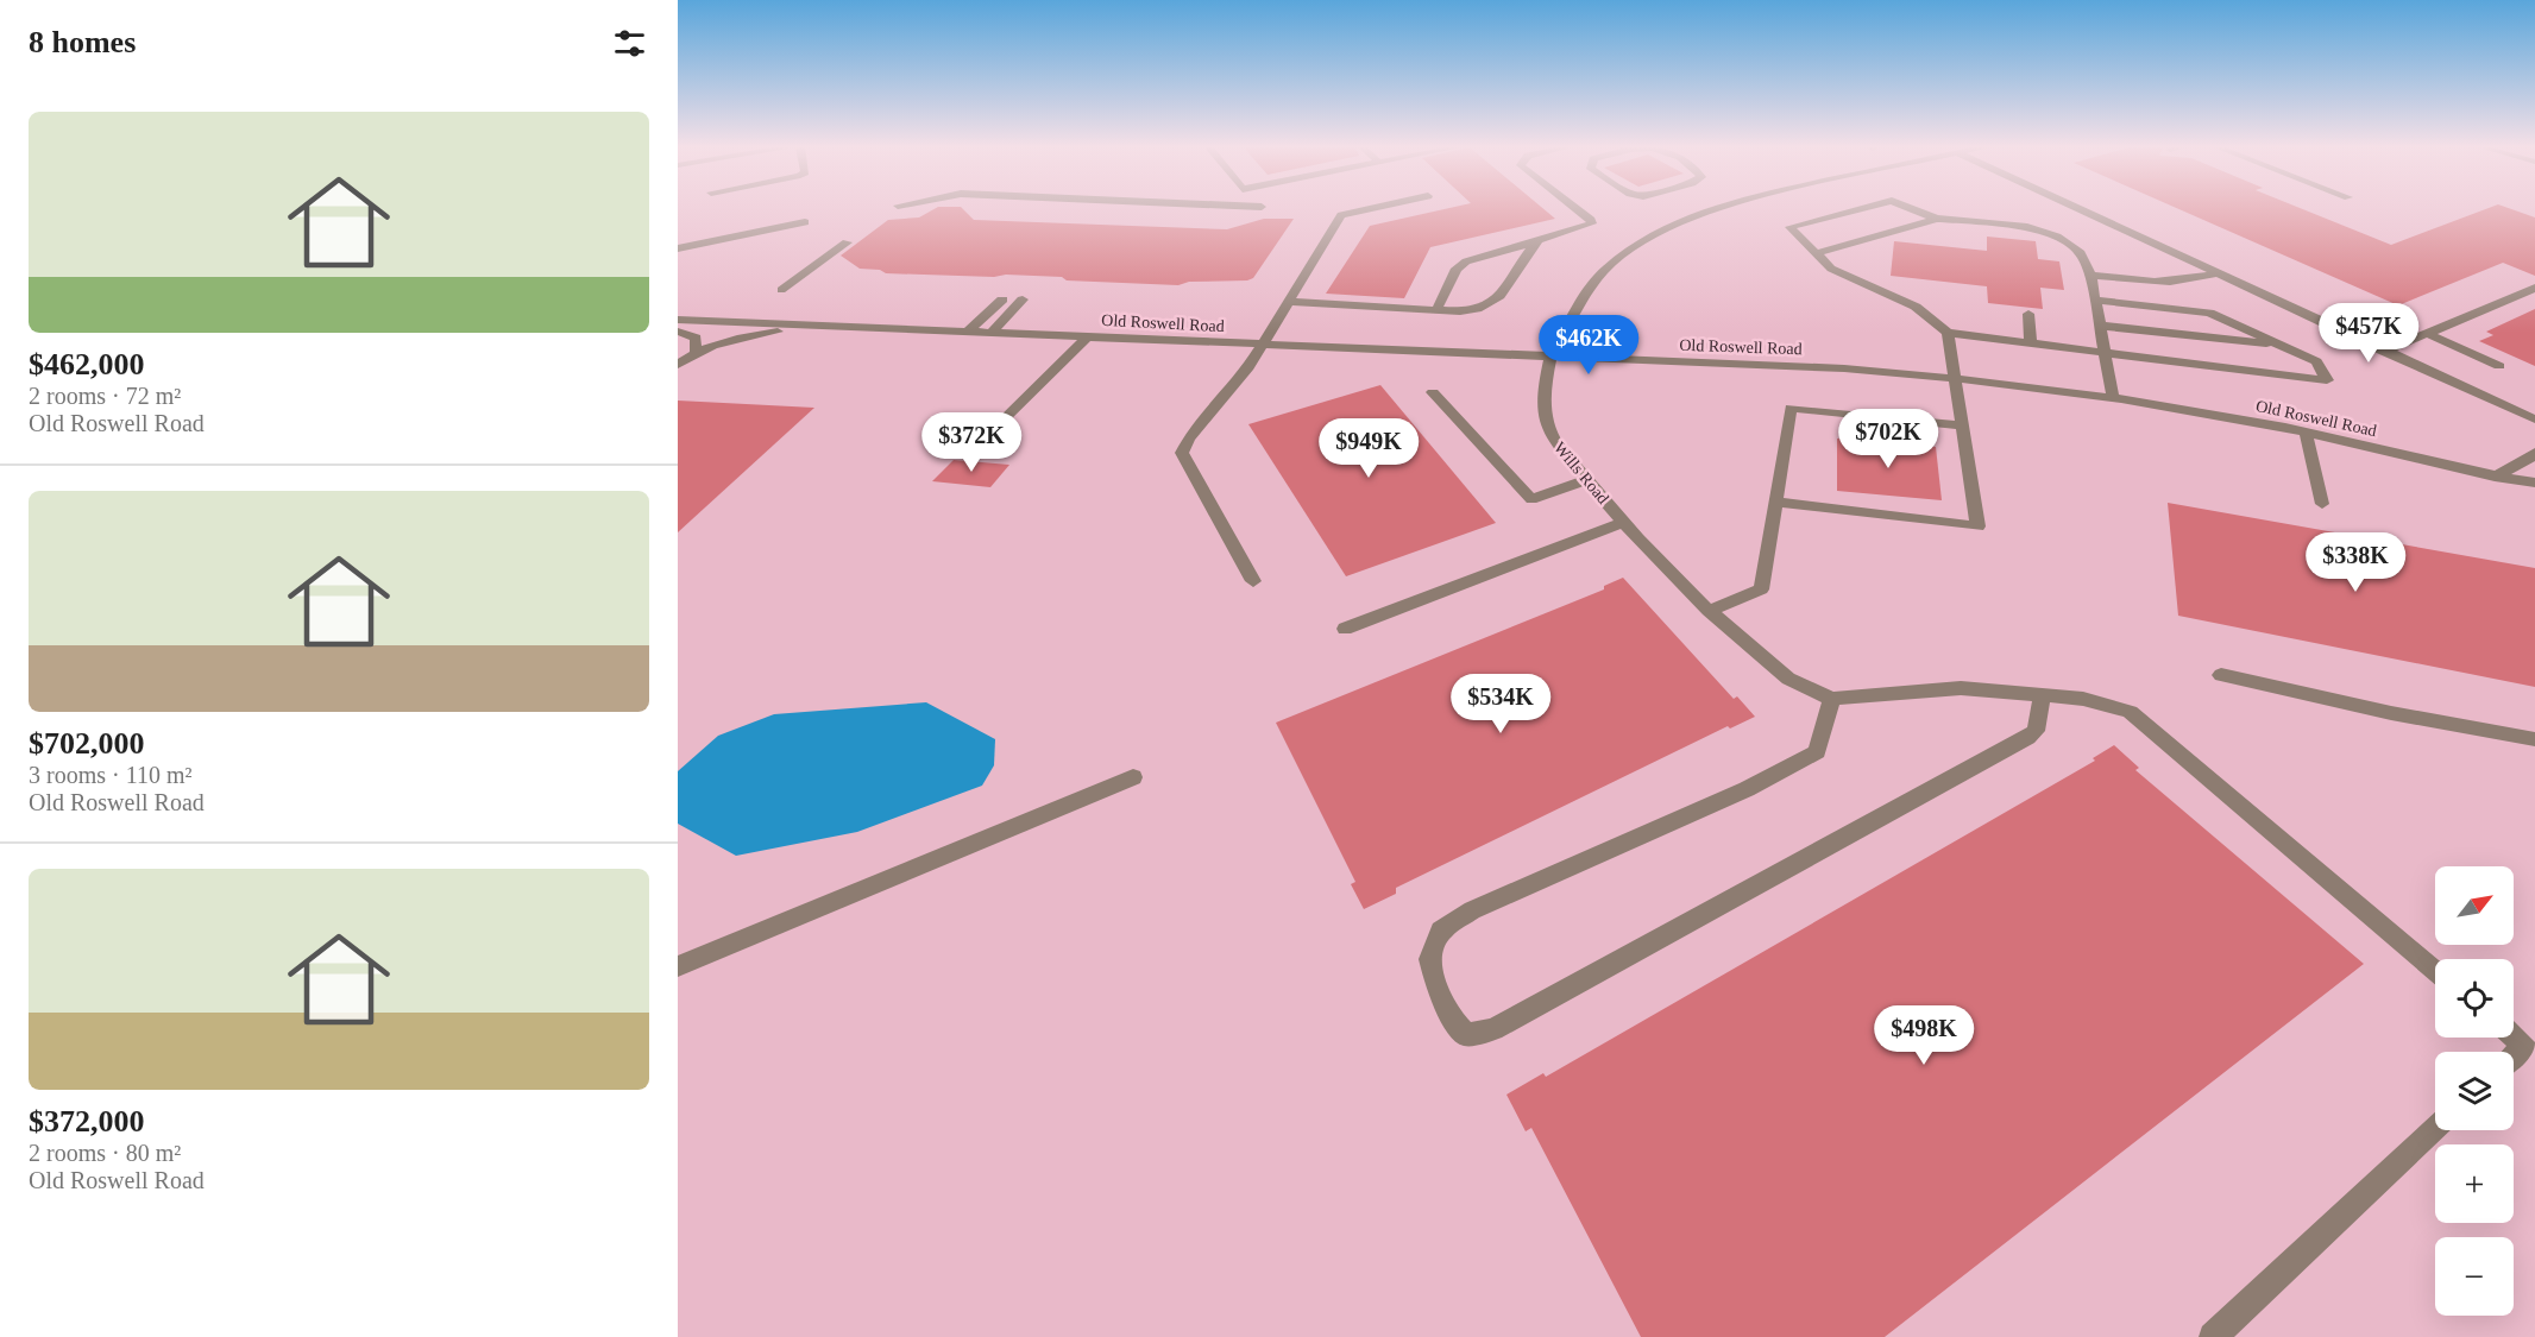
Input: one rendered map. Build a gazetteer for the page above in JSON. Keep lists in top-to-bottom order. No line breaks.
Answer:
{"streets":{"street":["Old Roswell Road","Wills Road"]},"crossings":[["Old Roswell Road","Wills Road"]],"north":"top right","page":{"heading":"8 homes","list":[{"name":"$462,000","note":"2 rooms · 72 m² · Old Roswell Road"},{"name":"$702,000","note":"3 rooms · 110 m² · Old Roswell Road"},{"name":"$372,000","note":"2 rooms · 80 m² · Old Roswell Road"}],"price":["$457K","$462K","$702K","$372K","$949K","$338K","$534K","$498K"],"map_buttons":["+","−"]}}
